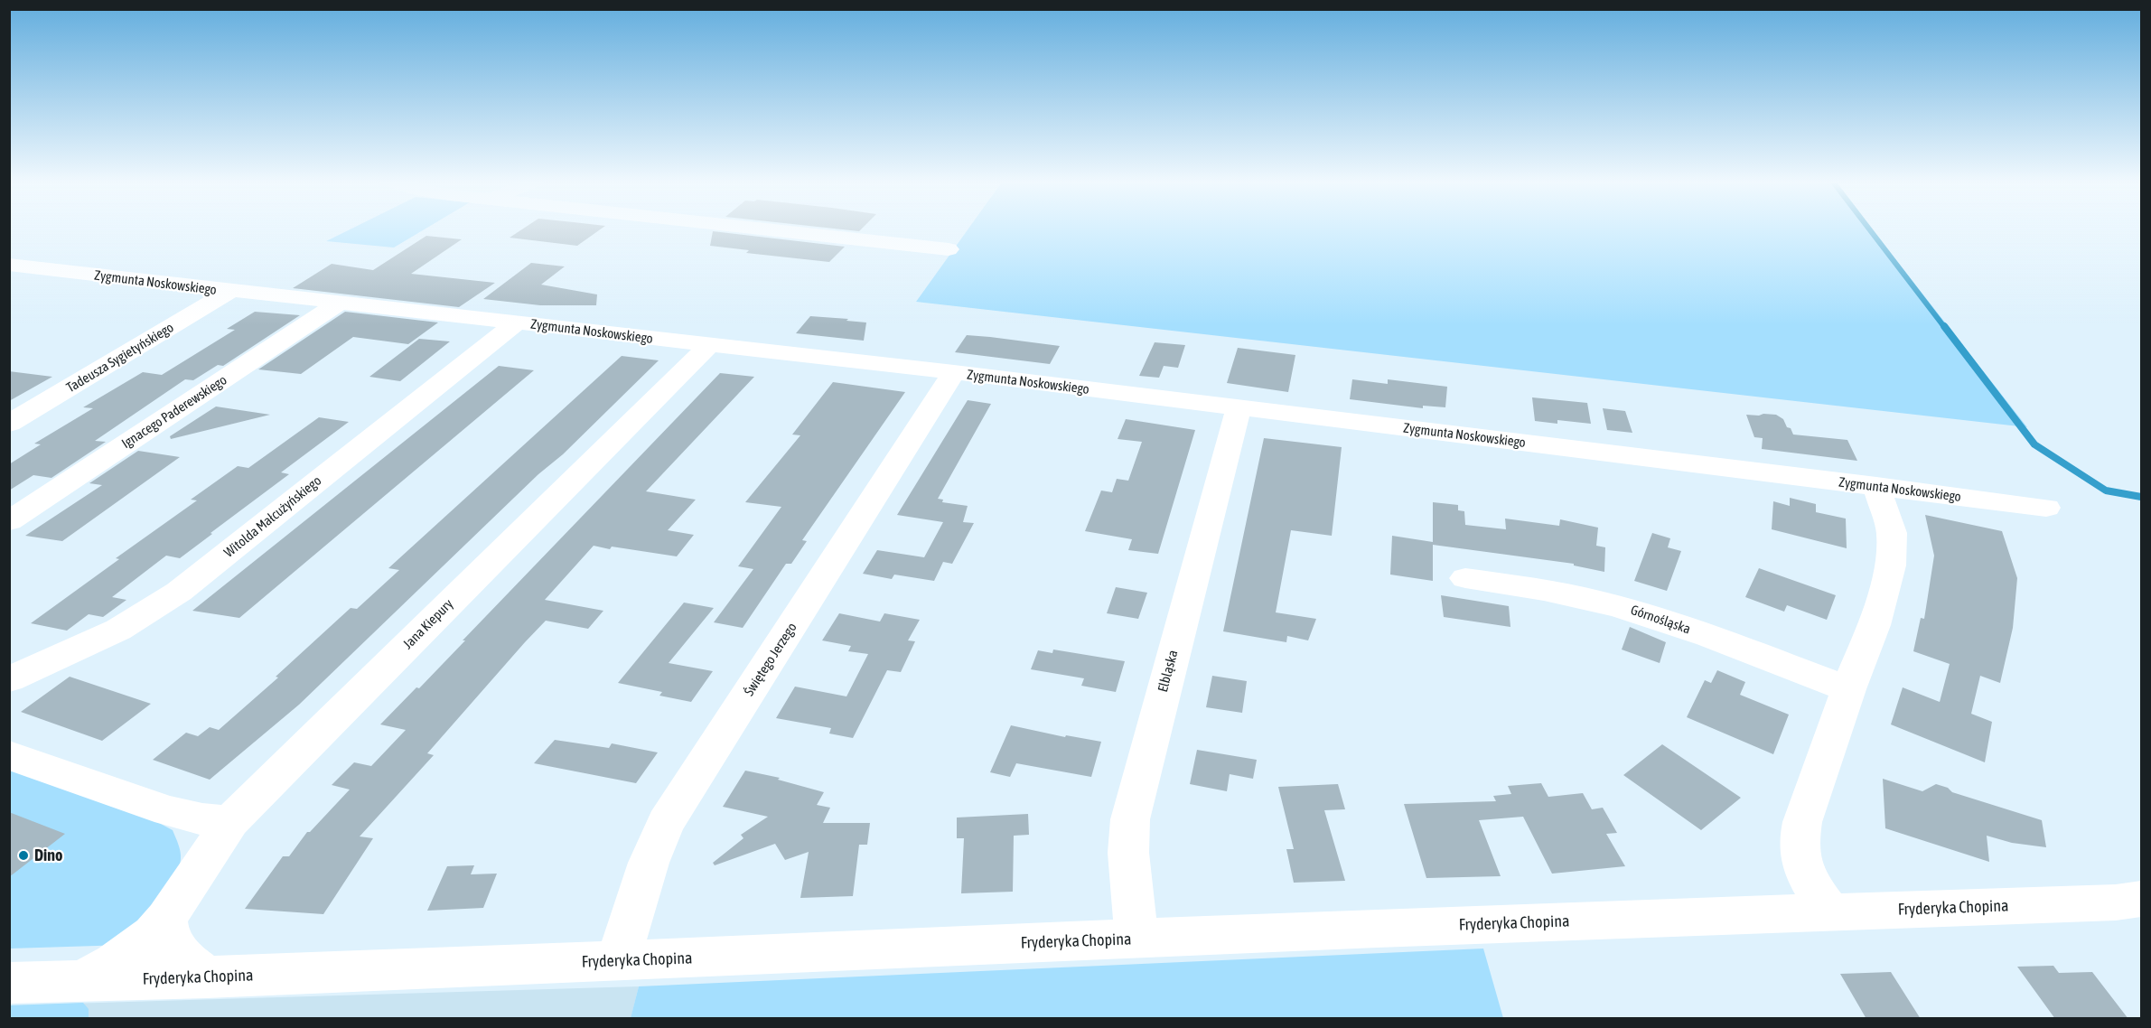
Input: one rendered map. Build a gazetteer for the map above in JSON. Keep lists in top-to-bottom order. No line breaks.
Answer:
{"streets":{"street":["Zygmunta Noskowskiego","Tadeusza Sygietyńskiego","Ignacego Paderewskiego","Witolda Małcużyńskiego","Górnośląska","Jana Kiepury","Świętego Jerzego","Elbląska","Fryderyka Chopina"]},"crossings":[["Zygmunta Noskowskiego","Tadeusza Sygietyńskiego"],["Zygmunta Noskowskiego","Ignacego Paderewskiego"],["Zygmunta Noskowskiego","Witolda Małcużyńskiego"],["Zygmunta Noskowskiego","Jana Kiepury"],["Zygmunta Noskowskiego","Świętego Jerzego"],["Zygmunta Noskowskiego","Elbląska"],["Jana Kiepury","Fryderyka Chopina"],["Świętego Jerzego","Fryderyka Chopina"],["Elbląska","Fryderyka Chopina"]],"places":["Dino"]}
